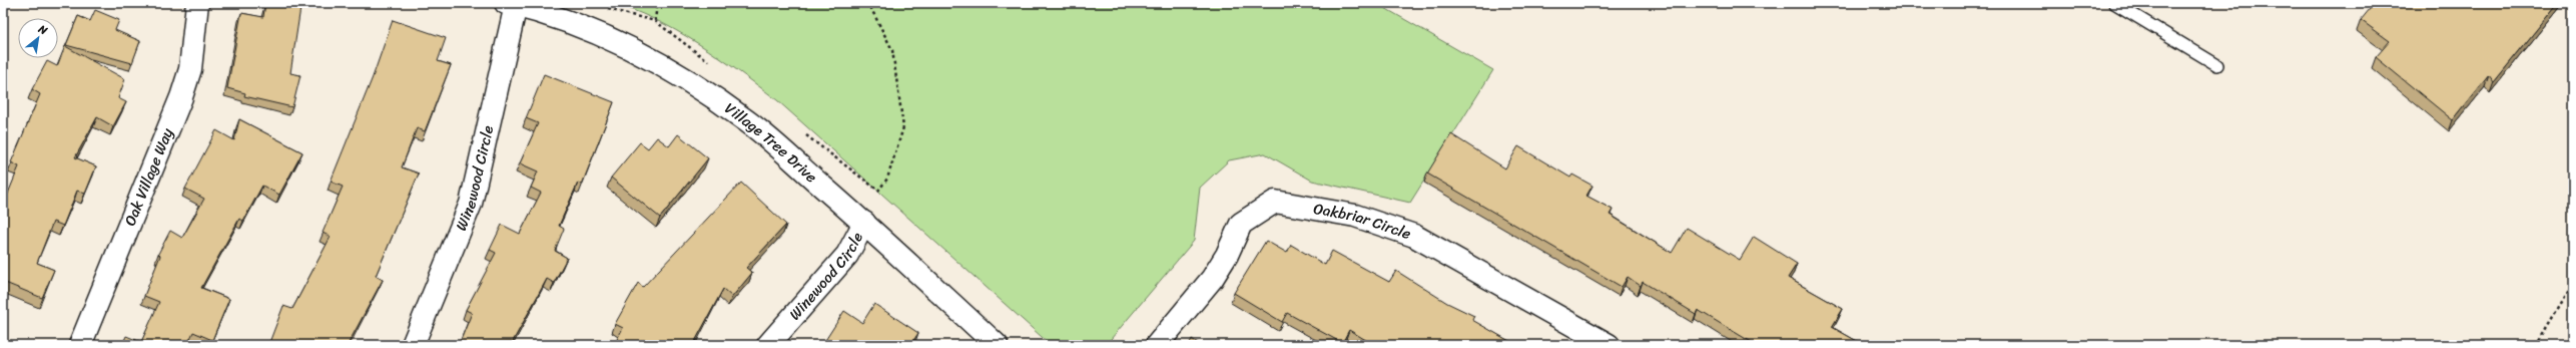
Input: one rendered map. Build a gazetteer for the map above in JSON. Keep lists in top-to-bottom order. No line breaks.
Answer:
{"streets":{"street":["Village Tree Drive","Oak Village Way","Winewood Circle","Oakbriar Circle"]},"crossings":[["Village Tree Drive","Winewood Circle"]],"north":"top right"}
